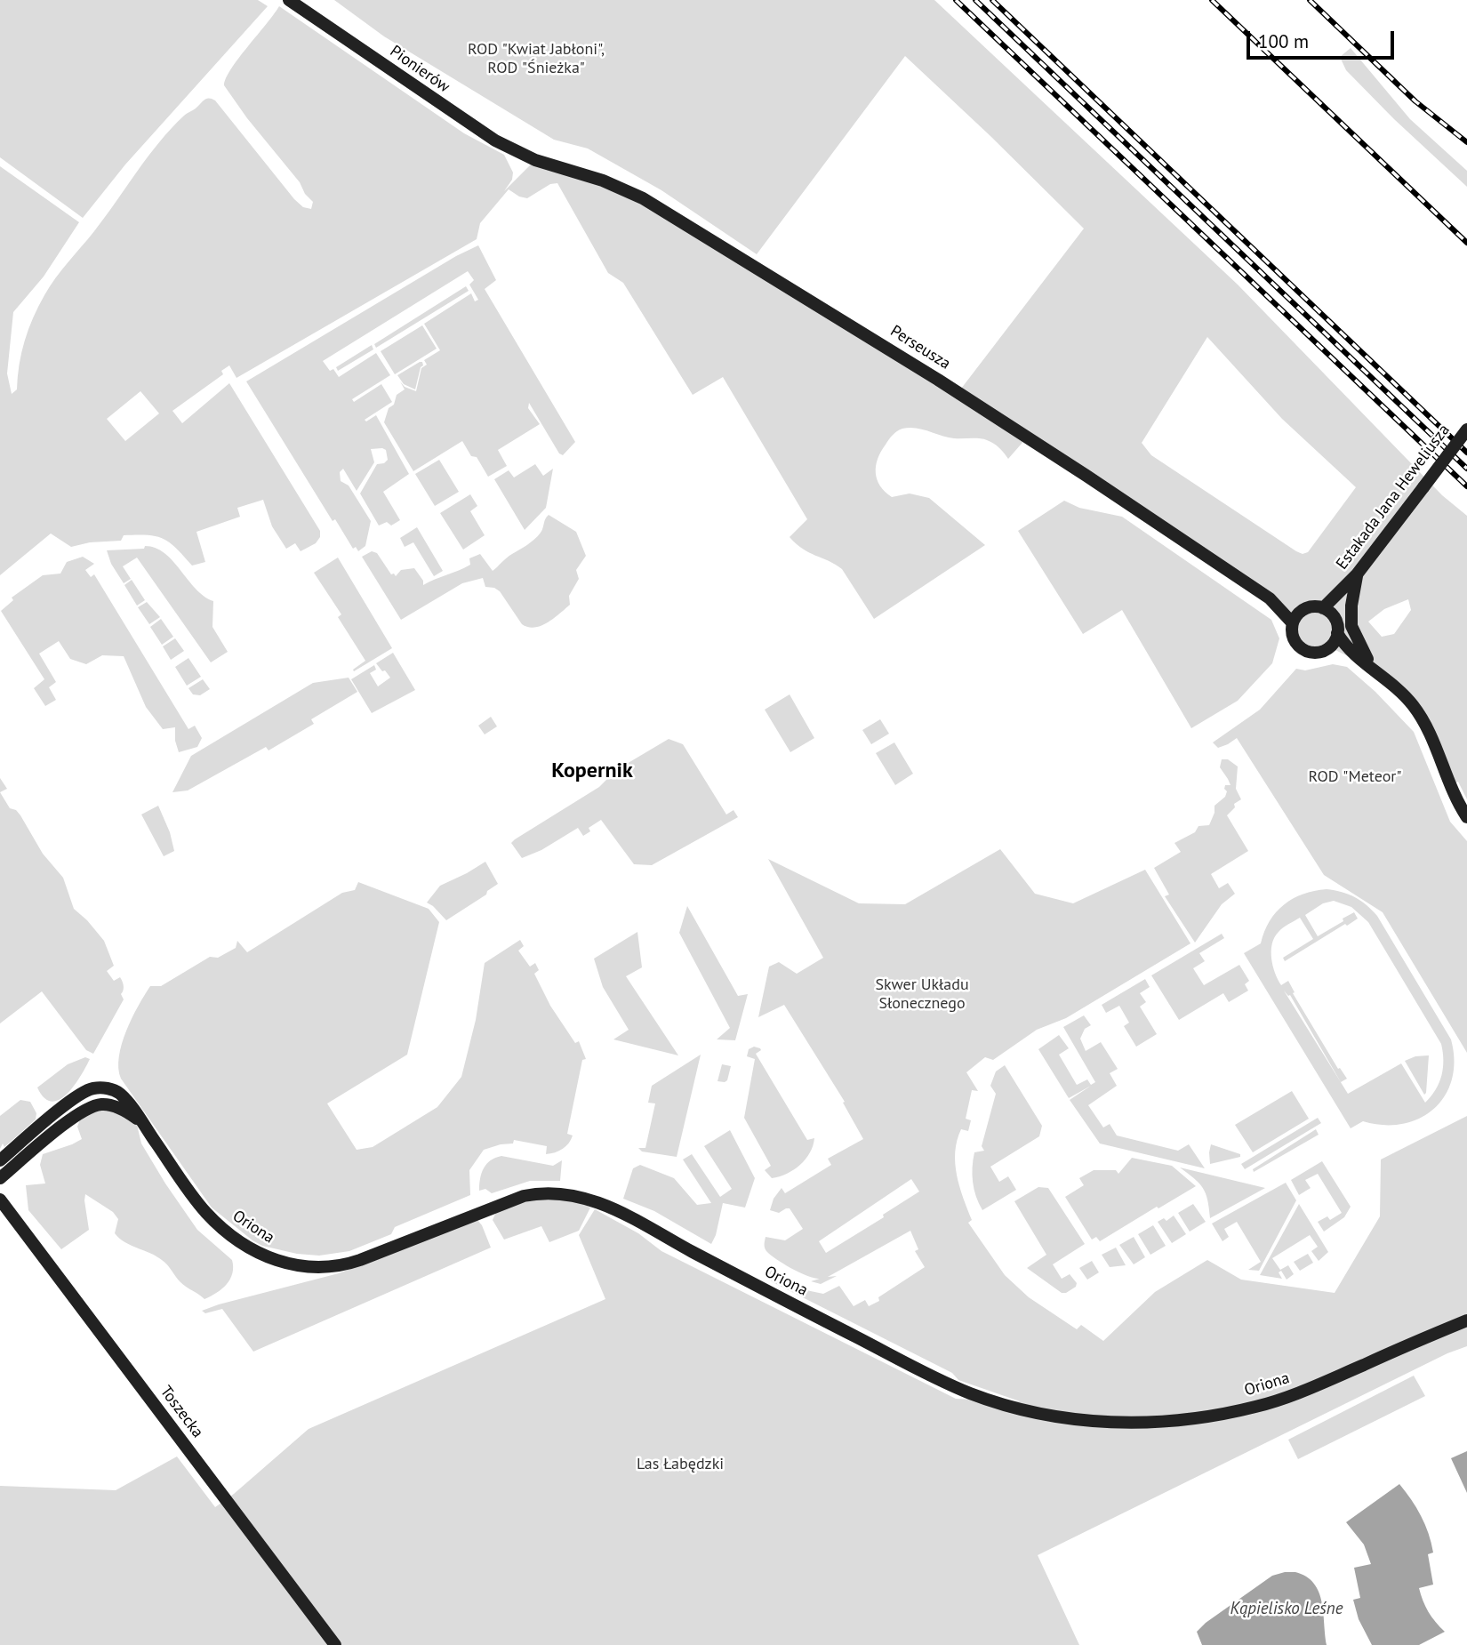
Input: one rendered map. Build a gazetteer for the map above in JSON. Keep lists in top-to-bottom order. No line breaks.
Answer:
{"streets":{"street":["Pionierów","Perseusza","Estakada Jana Heweliusza","Oriona","Toszecka"]},"crossings":[["Pionierów","Perseusza"]],"districts":["Kopernik"],"water":["Kąpielisko Leśne"],"parks":["ROD \"Kwiat Jabłoni\", ROD \"Śnieżka\"","ROD \"Meteor\"","Skwer Układu Słonecznego","Las Łabędzki"],"scale_bar":"100 m"}
